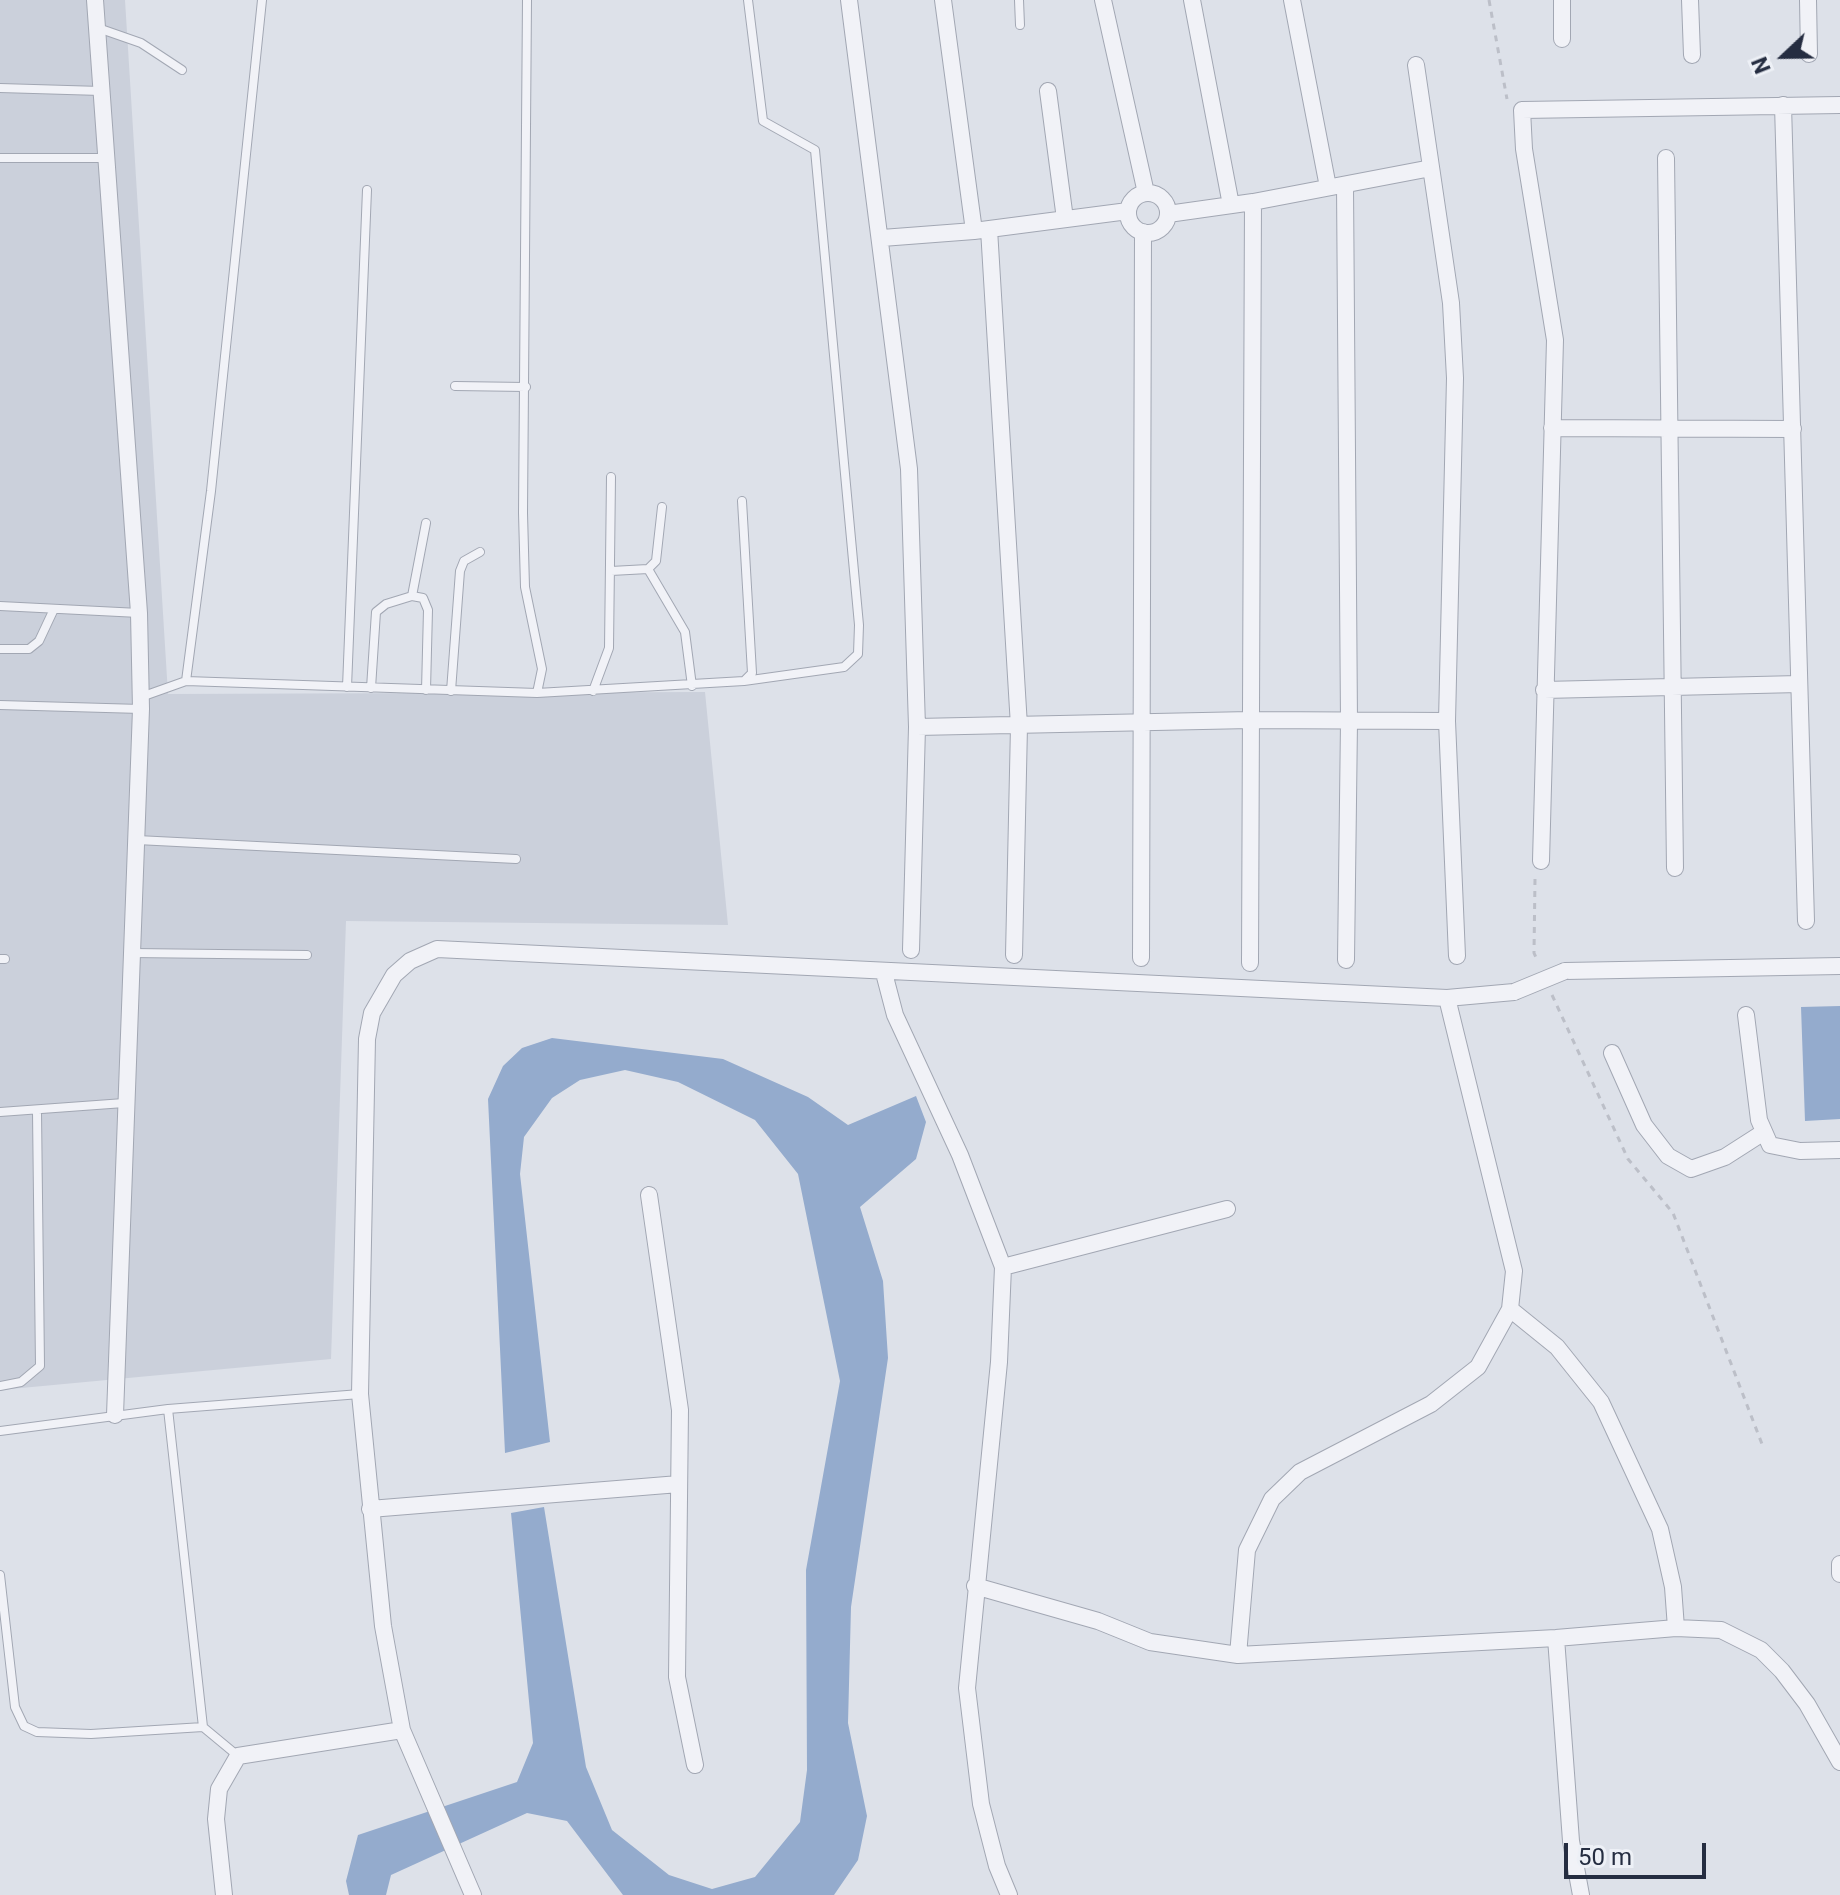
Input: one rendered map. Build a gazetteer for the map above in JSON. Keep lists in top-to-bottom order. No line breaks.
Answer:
{"scale_bar":"50 m","north":"left"}
